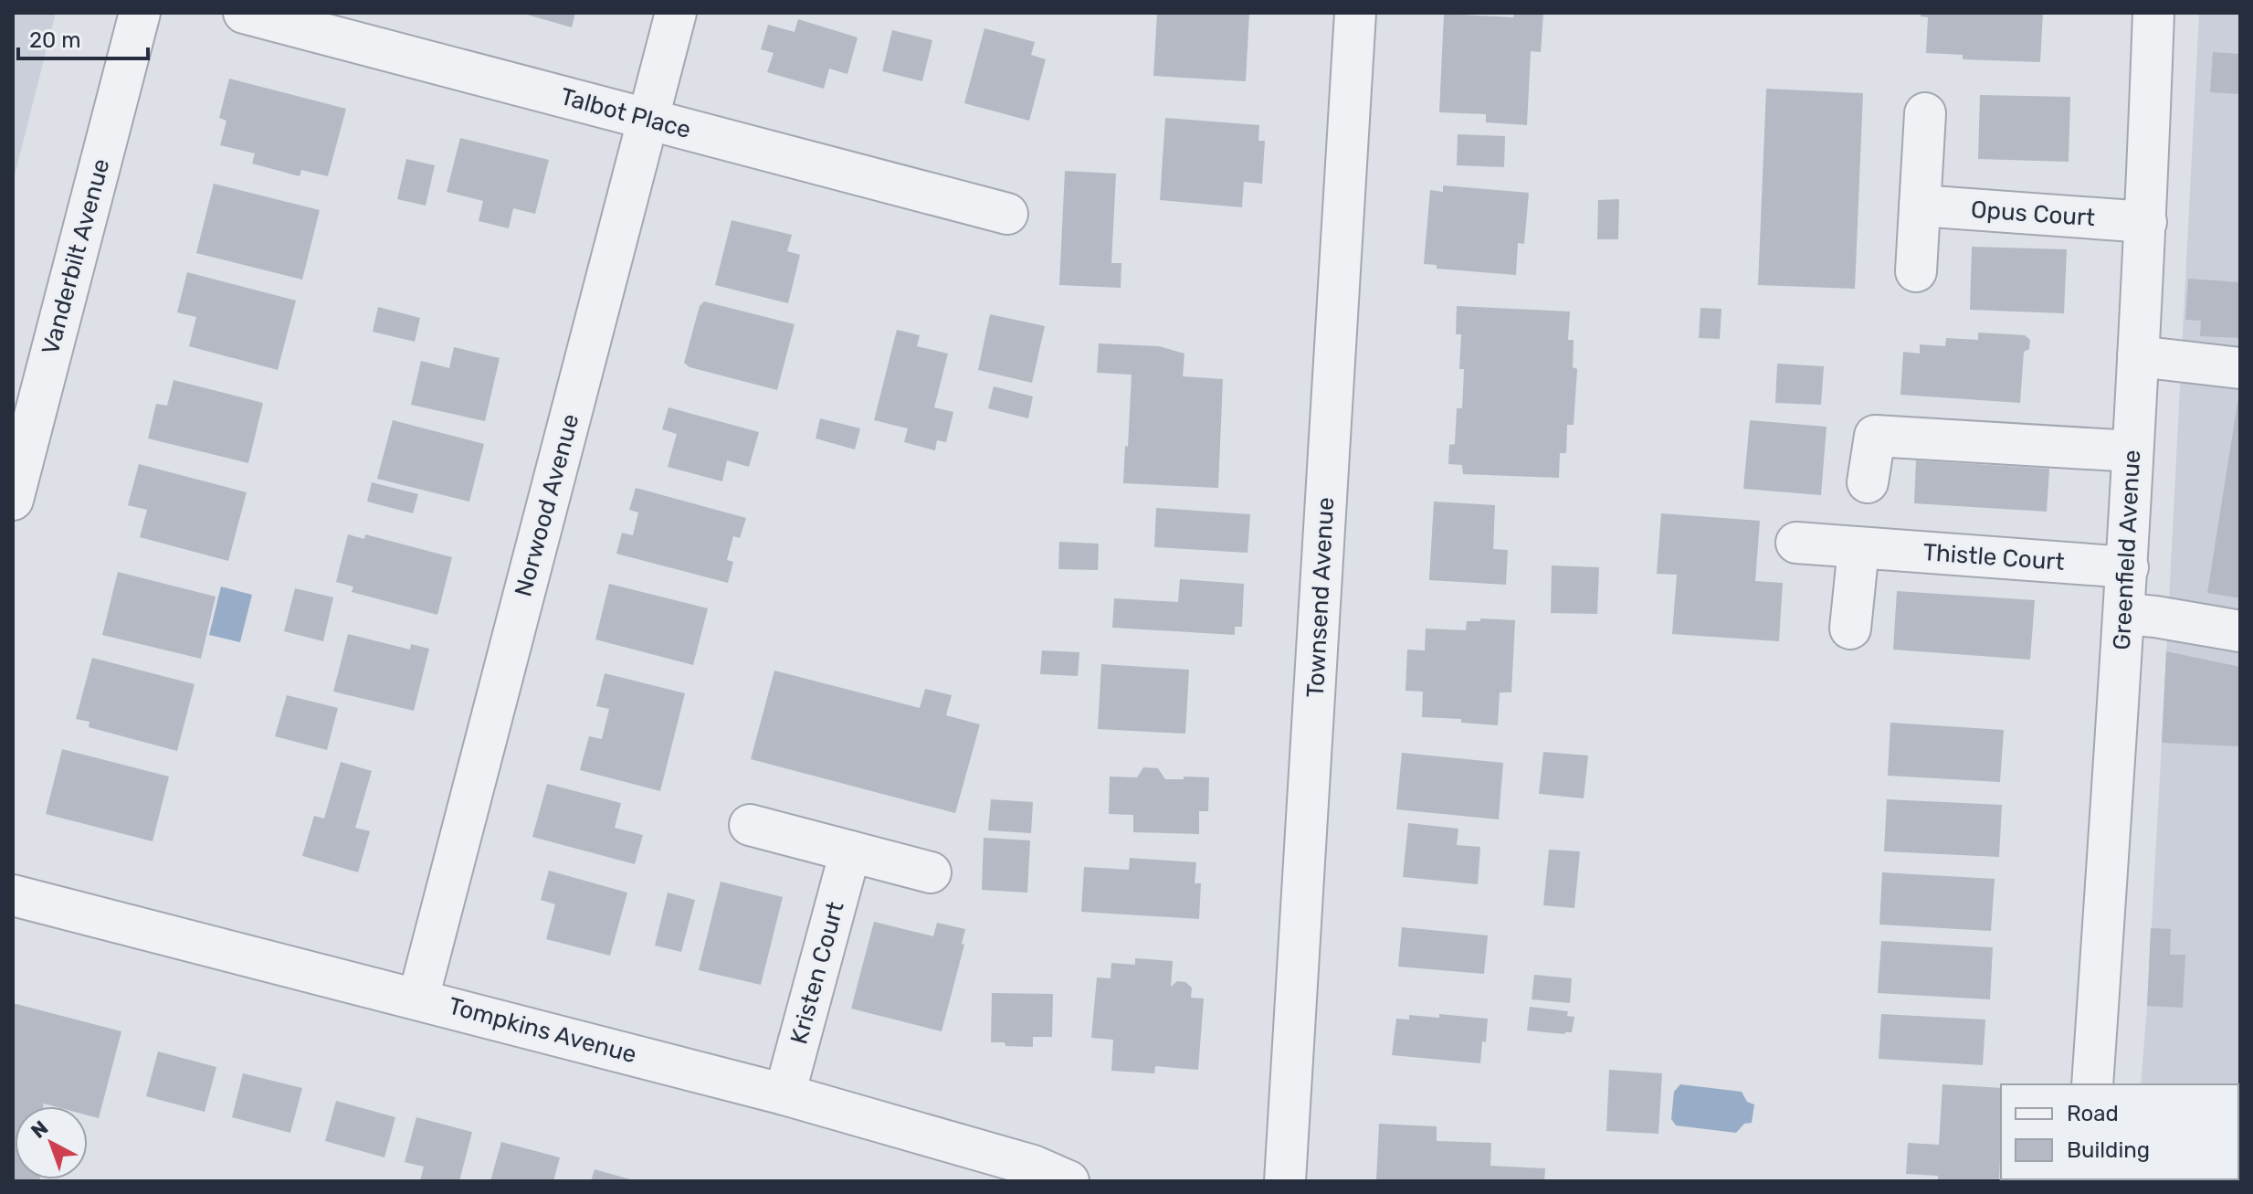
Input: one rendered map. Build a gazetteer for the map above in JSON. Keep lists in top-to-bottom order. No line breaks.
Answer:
{"streets":{"street":["Talbot Place","Opus Court","Vanderbilt Avenue","Norwood Avenue","Greenfield Avenue","Thistle Court","Townsend Avenue","Kristen Court","Tompkins Avenue"]},"crossings":[["Talbot Place","Norwood Avenue"],["Opus Court","Greenfield Avenue"],["Norwood Avenue","Tompkins Avenue"],["Greenfield Avenue","Thistle Court"],["Kristen Court","Tompkins Avenue"]],"legend":["Road","Building"],"scale_bar":"20 m","north":"top left"}
